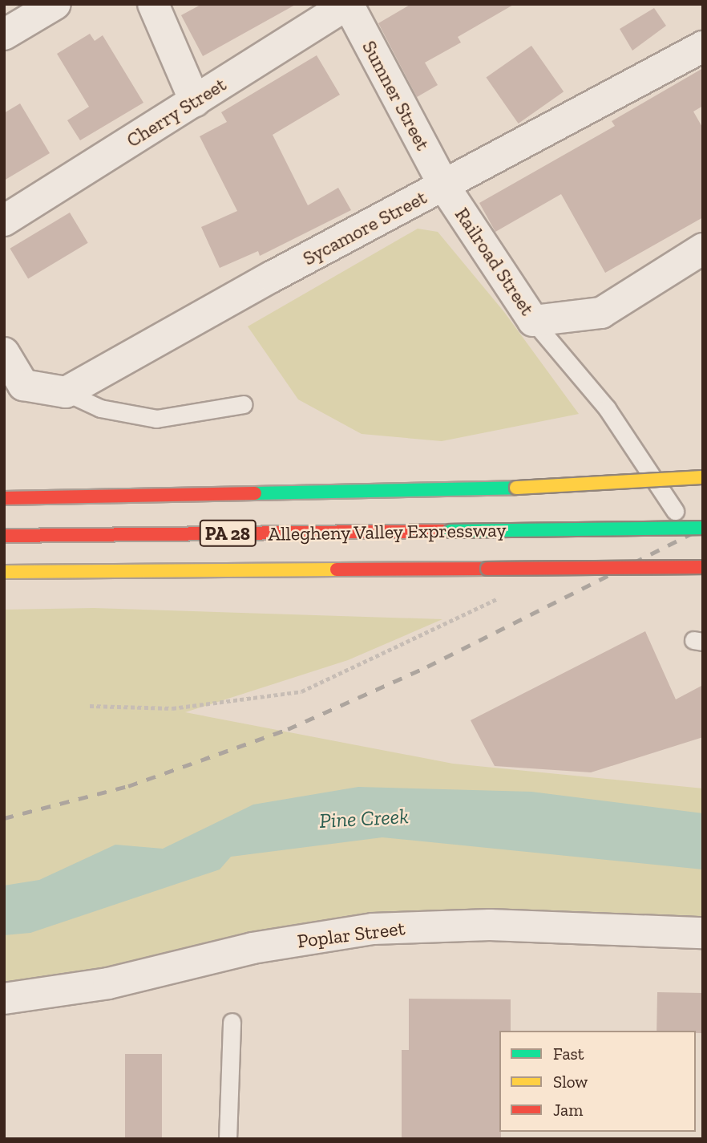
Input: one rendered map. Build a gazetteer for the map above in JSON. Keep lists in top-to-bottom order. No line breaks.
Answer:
{"streets":{"highway":["Allegheny Valley Expressway","PA 28"],"street":["Sumner Street","Cherry Street","Sycamore Street","Railroad Street","Poplar Street"]},"crossings":[["Sumner Street","Cherry Street"],["Sumner Street","Sycamore Street"],["Sumner Street","Railroad Street"],["Sycamore Street","Railroad Street"]],"water":["Pine Creek"],"legend":["Fast","Slow","Jam"]}
